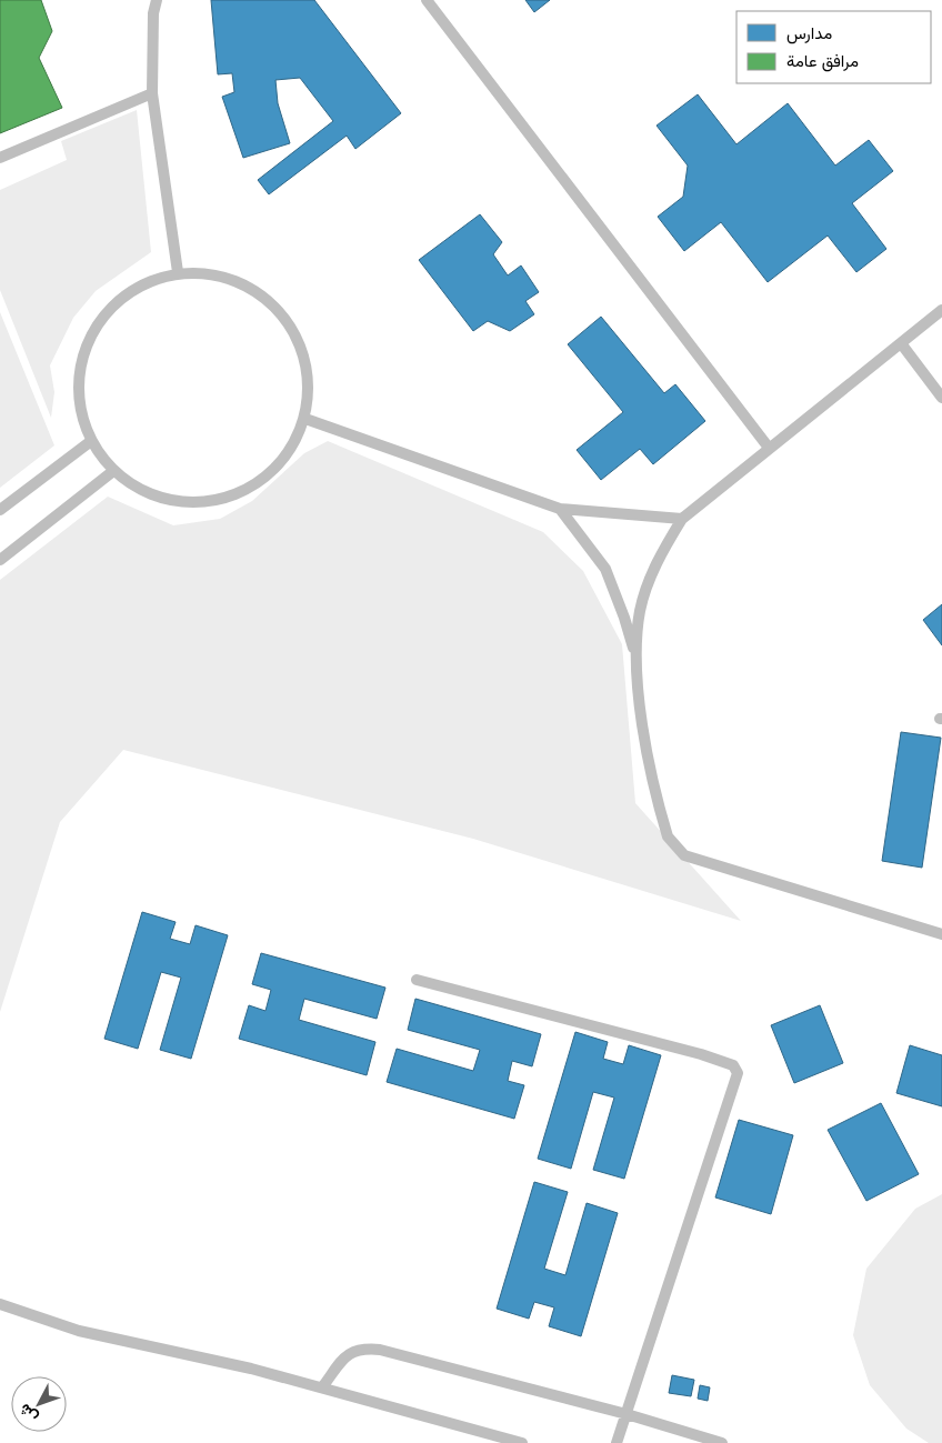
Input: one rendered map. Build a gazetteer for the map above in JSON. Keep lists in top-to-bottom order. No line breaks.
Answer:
{"legend":["مدارس","مرافق عامة"],"north":"bottom left"}
